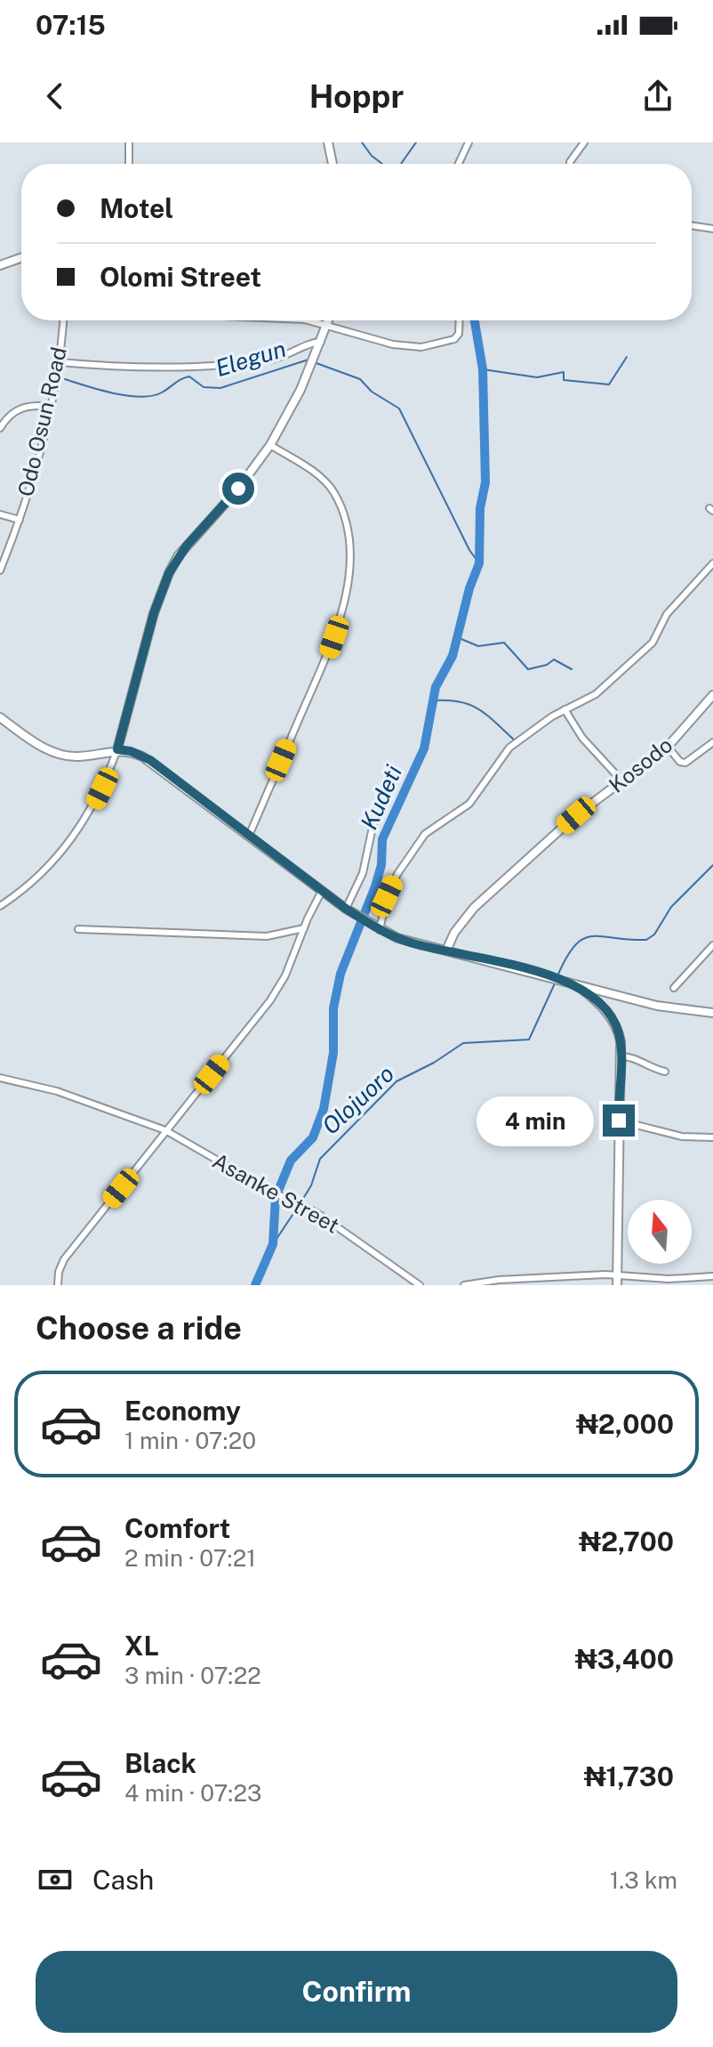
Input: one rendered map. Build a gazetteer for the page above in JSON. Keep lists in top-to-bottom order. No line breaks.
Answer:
{"streets":{"main road":["Kosodo"],"street":["Odo Osun Road","Asanke Street"]},"water":["Elegun","Kudeti","Olojuoro"],"north":"top","page":{"status":"07:15","header":"Hoppr","banner":["Motel","Olomi Street"],"bubble":"4 min","heading":"Choose a ride","list":[{"name":"Economy","note":"1 min · 07:20","value":"₦2,000"},{"name":"Comfort","note":"2 min · 07:21","value":"₦2,700"},{"name":"XL","note":"3 min · 07:22","value":"₦3,400"},{"name":"Black","note":"4 min · 07:23","value":"₦1,730"}],"pay":["Cash","1.3 km"],"buttons":"Confirm"}}
